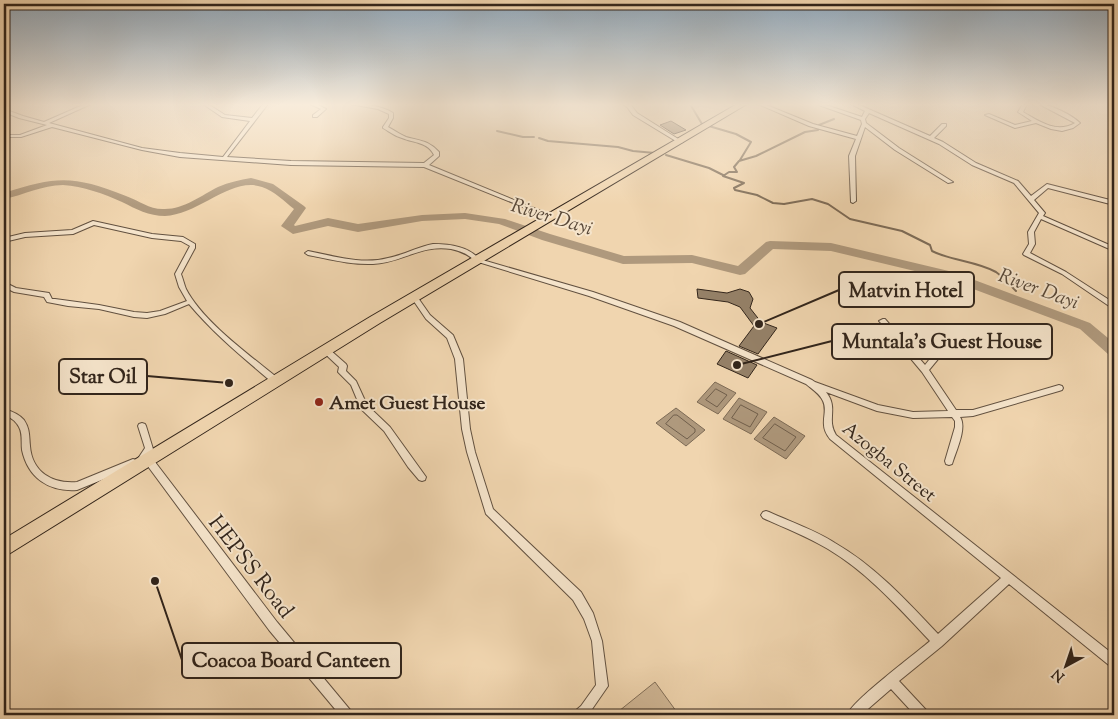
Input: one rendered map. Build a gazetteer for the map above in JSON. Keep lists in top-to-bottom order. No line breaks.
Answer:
{"streets":{"street":["Azogba Street","HEPSS Road"]},"water":["River Dayi"],"places":["Matvin Hotel","Muntala's Guest House","Star Oil","Amet Guest House","Coacoa Board Canteen"],"north":"bottom left"}
